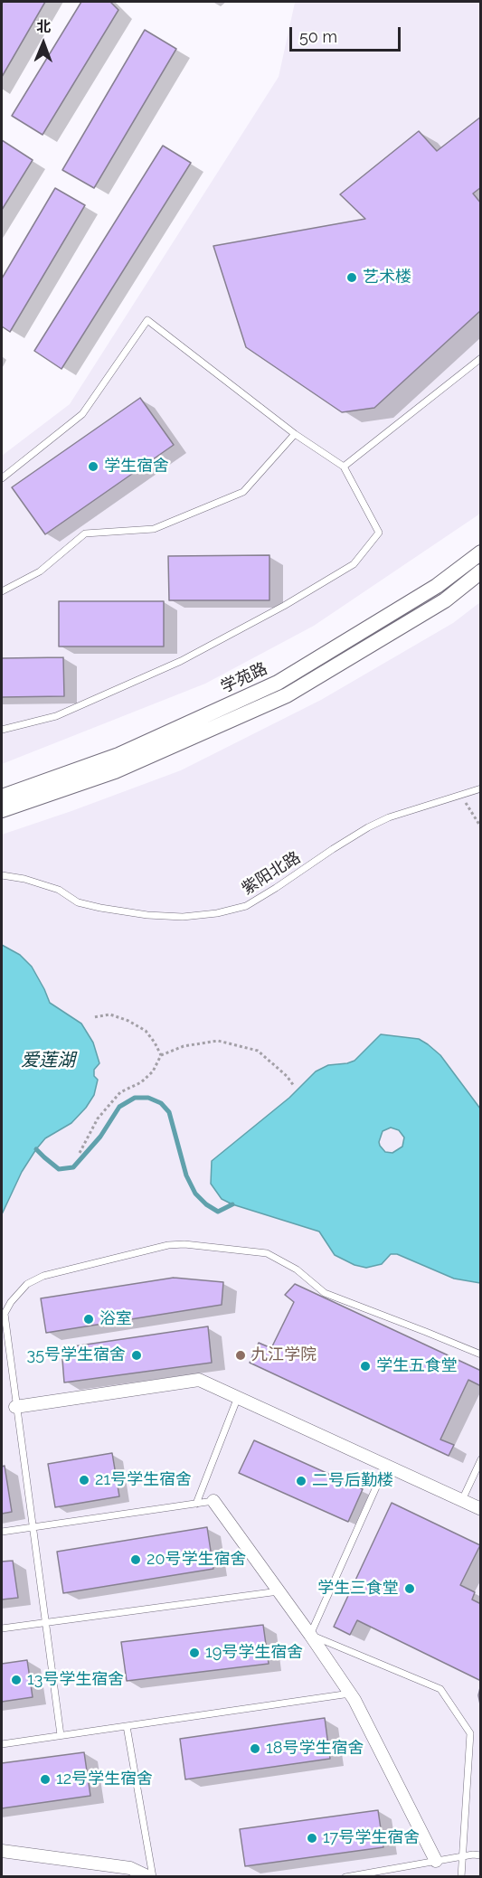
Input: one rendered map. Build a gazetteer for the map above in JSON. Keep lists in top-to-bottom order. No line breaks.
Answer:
{"streets":{"street":["学苑路"],"lane":["紫阳北路"]},"water":["爱莲湖"],"places":["艺术楼","学生宿舍","浴室","35号学生宿舍","九江学院","学生五食堂","21号学生宿舍","二号后勤楼","20号学生宿舍","学生三食堂","19号学生宿舍","13号学生宿舍","18号学生宿舍","12号学生宿舍","17号学生宿舍"],"scale_bar":"50 m","north":"top"}
